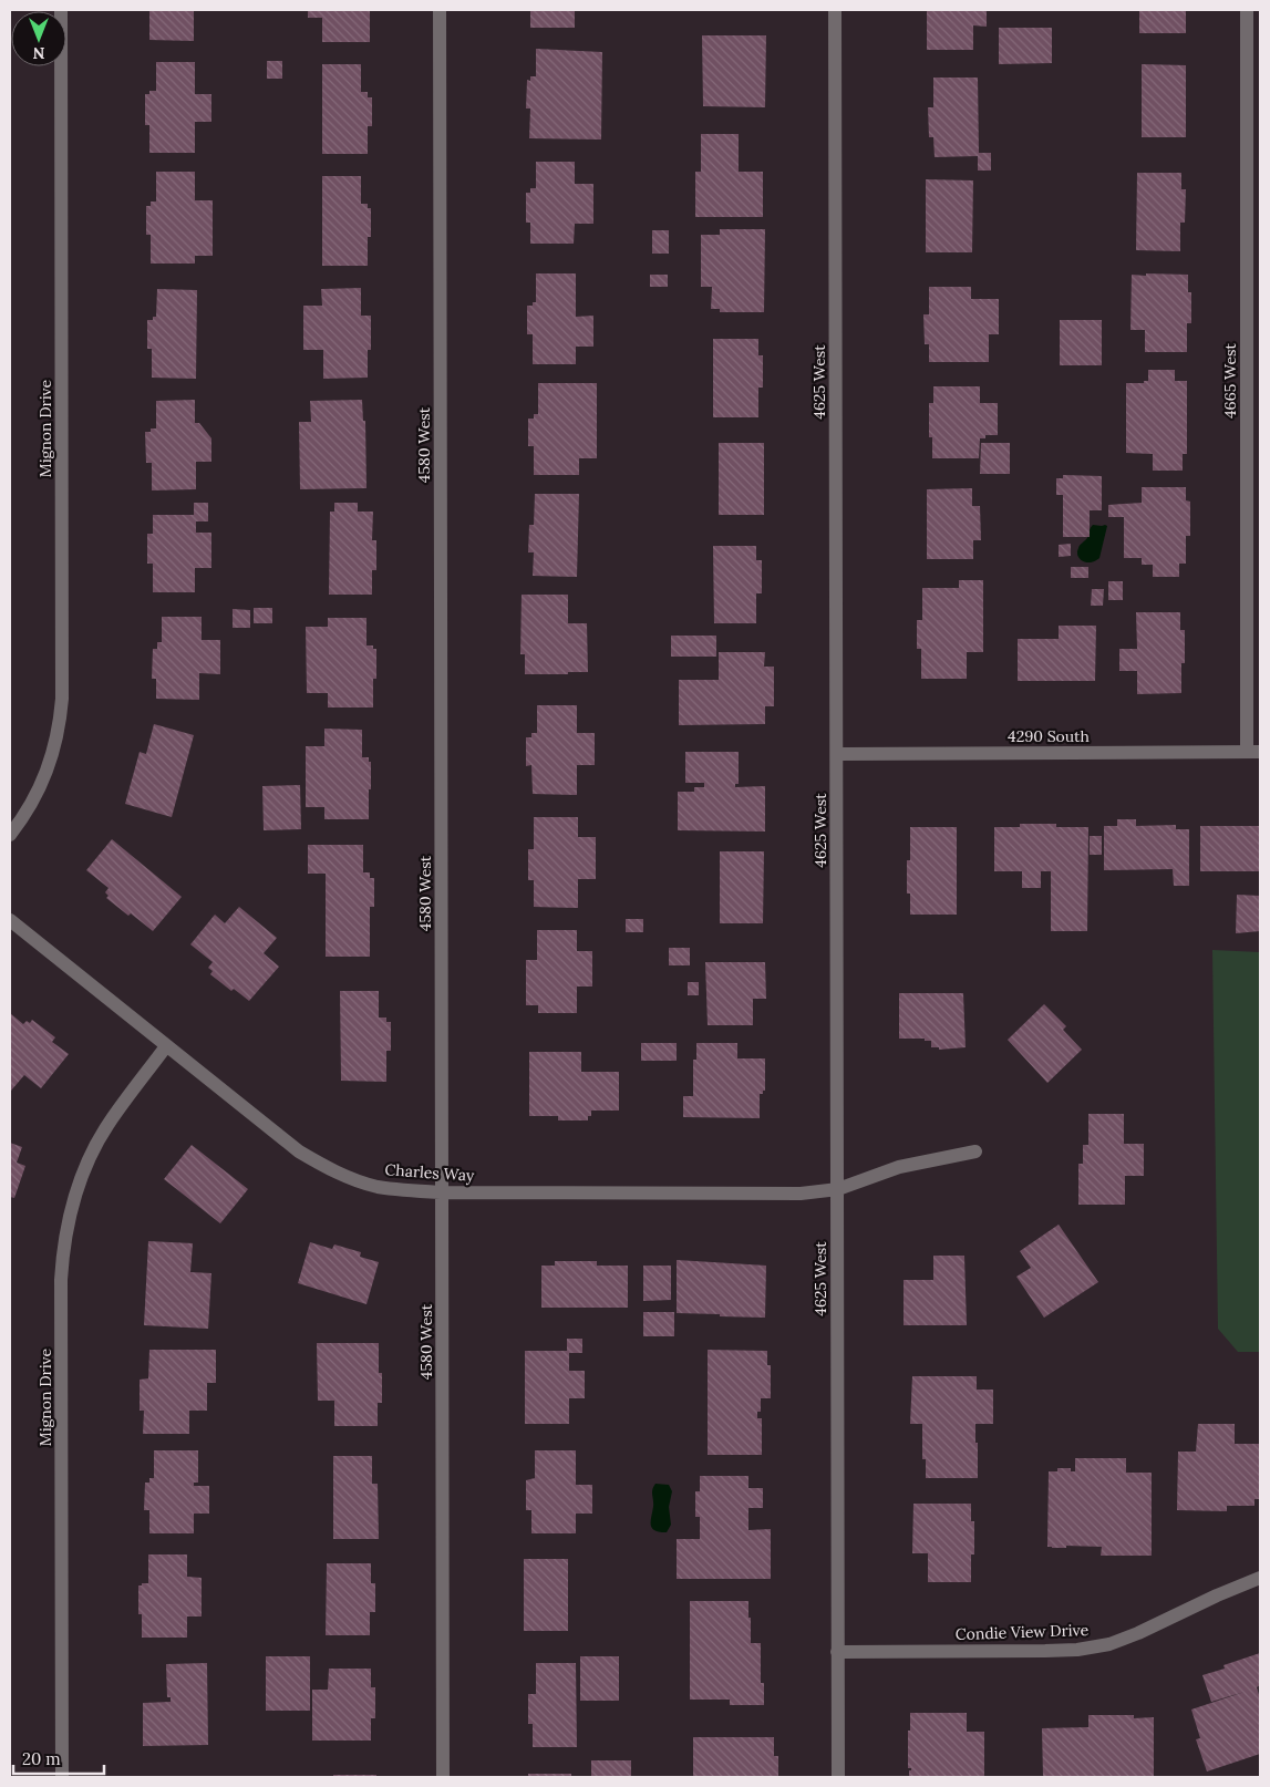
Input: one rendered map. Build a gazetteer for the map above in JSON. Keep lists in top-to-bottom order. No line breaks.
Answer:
{"streets":{"street":["4665 West","4625 West","Mignon Drive","4580 West","4290 South","Charles Way","Condie View Drive"]},"crossings":[["4665 West","4290 South"],["4625 West","4290 South"],["4625 West","Charles Way"],["4625 West","Condie View Drive"],["Mignon Drive","Charles Way"],["4580 West","Charles Way"]],"scale_bar":"20 m","north":"bottom"}
